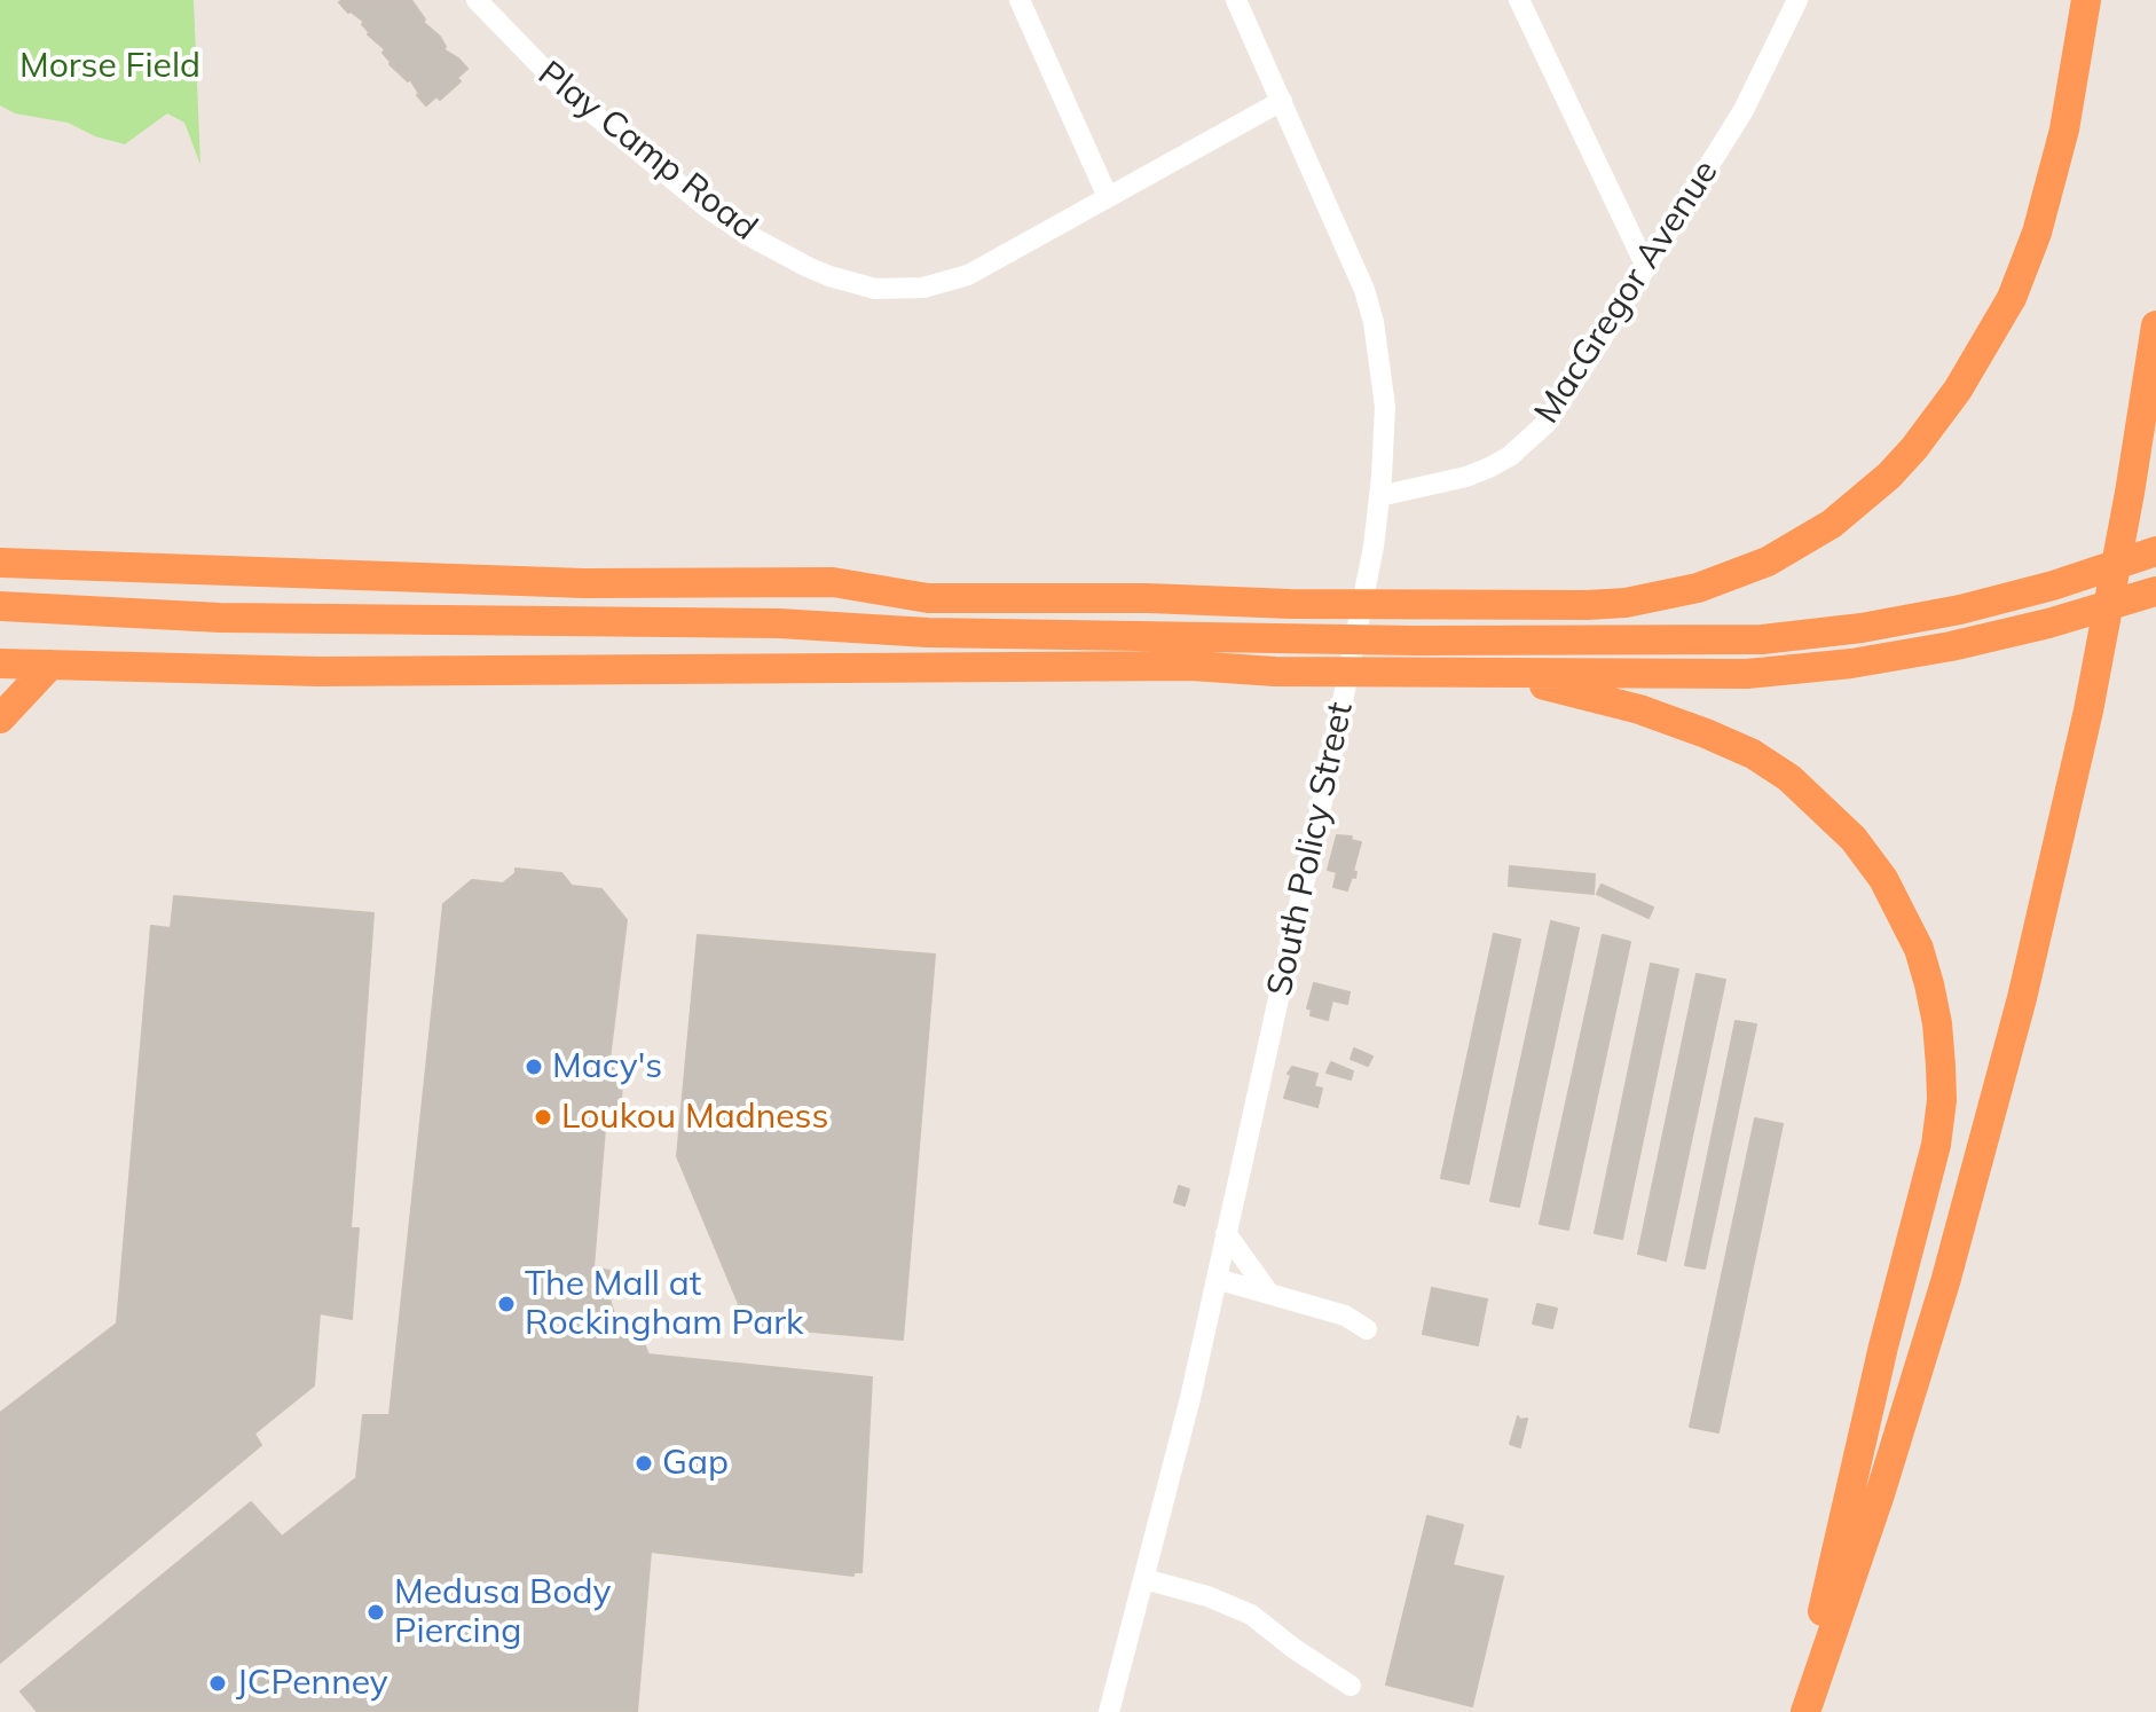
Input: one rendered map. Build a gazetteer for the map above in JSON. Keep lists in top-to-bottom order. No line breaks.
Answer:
{"streets":{"street":["Play Camp Road","MacGregor Avenue","South Policy Street"]},"crossings":[["Play Camp Road","South Policy Street"],["MacGregor Avenue","South Policy Street"]],"parks":["Morse Field"],"places":["Macy's","Loukou Madness","The Mall at Rockingham Park","Gap","Medusa Body Piercing","JCPenney"]}
